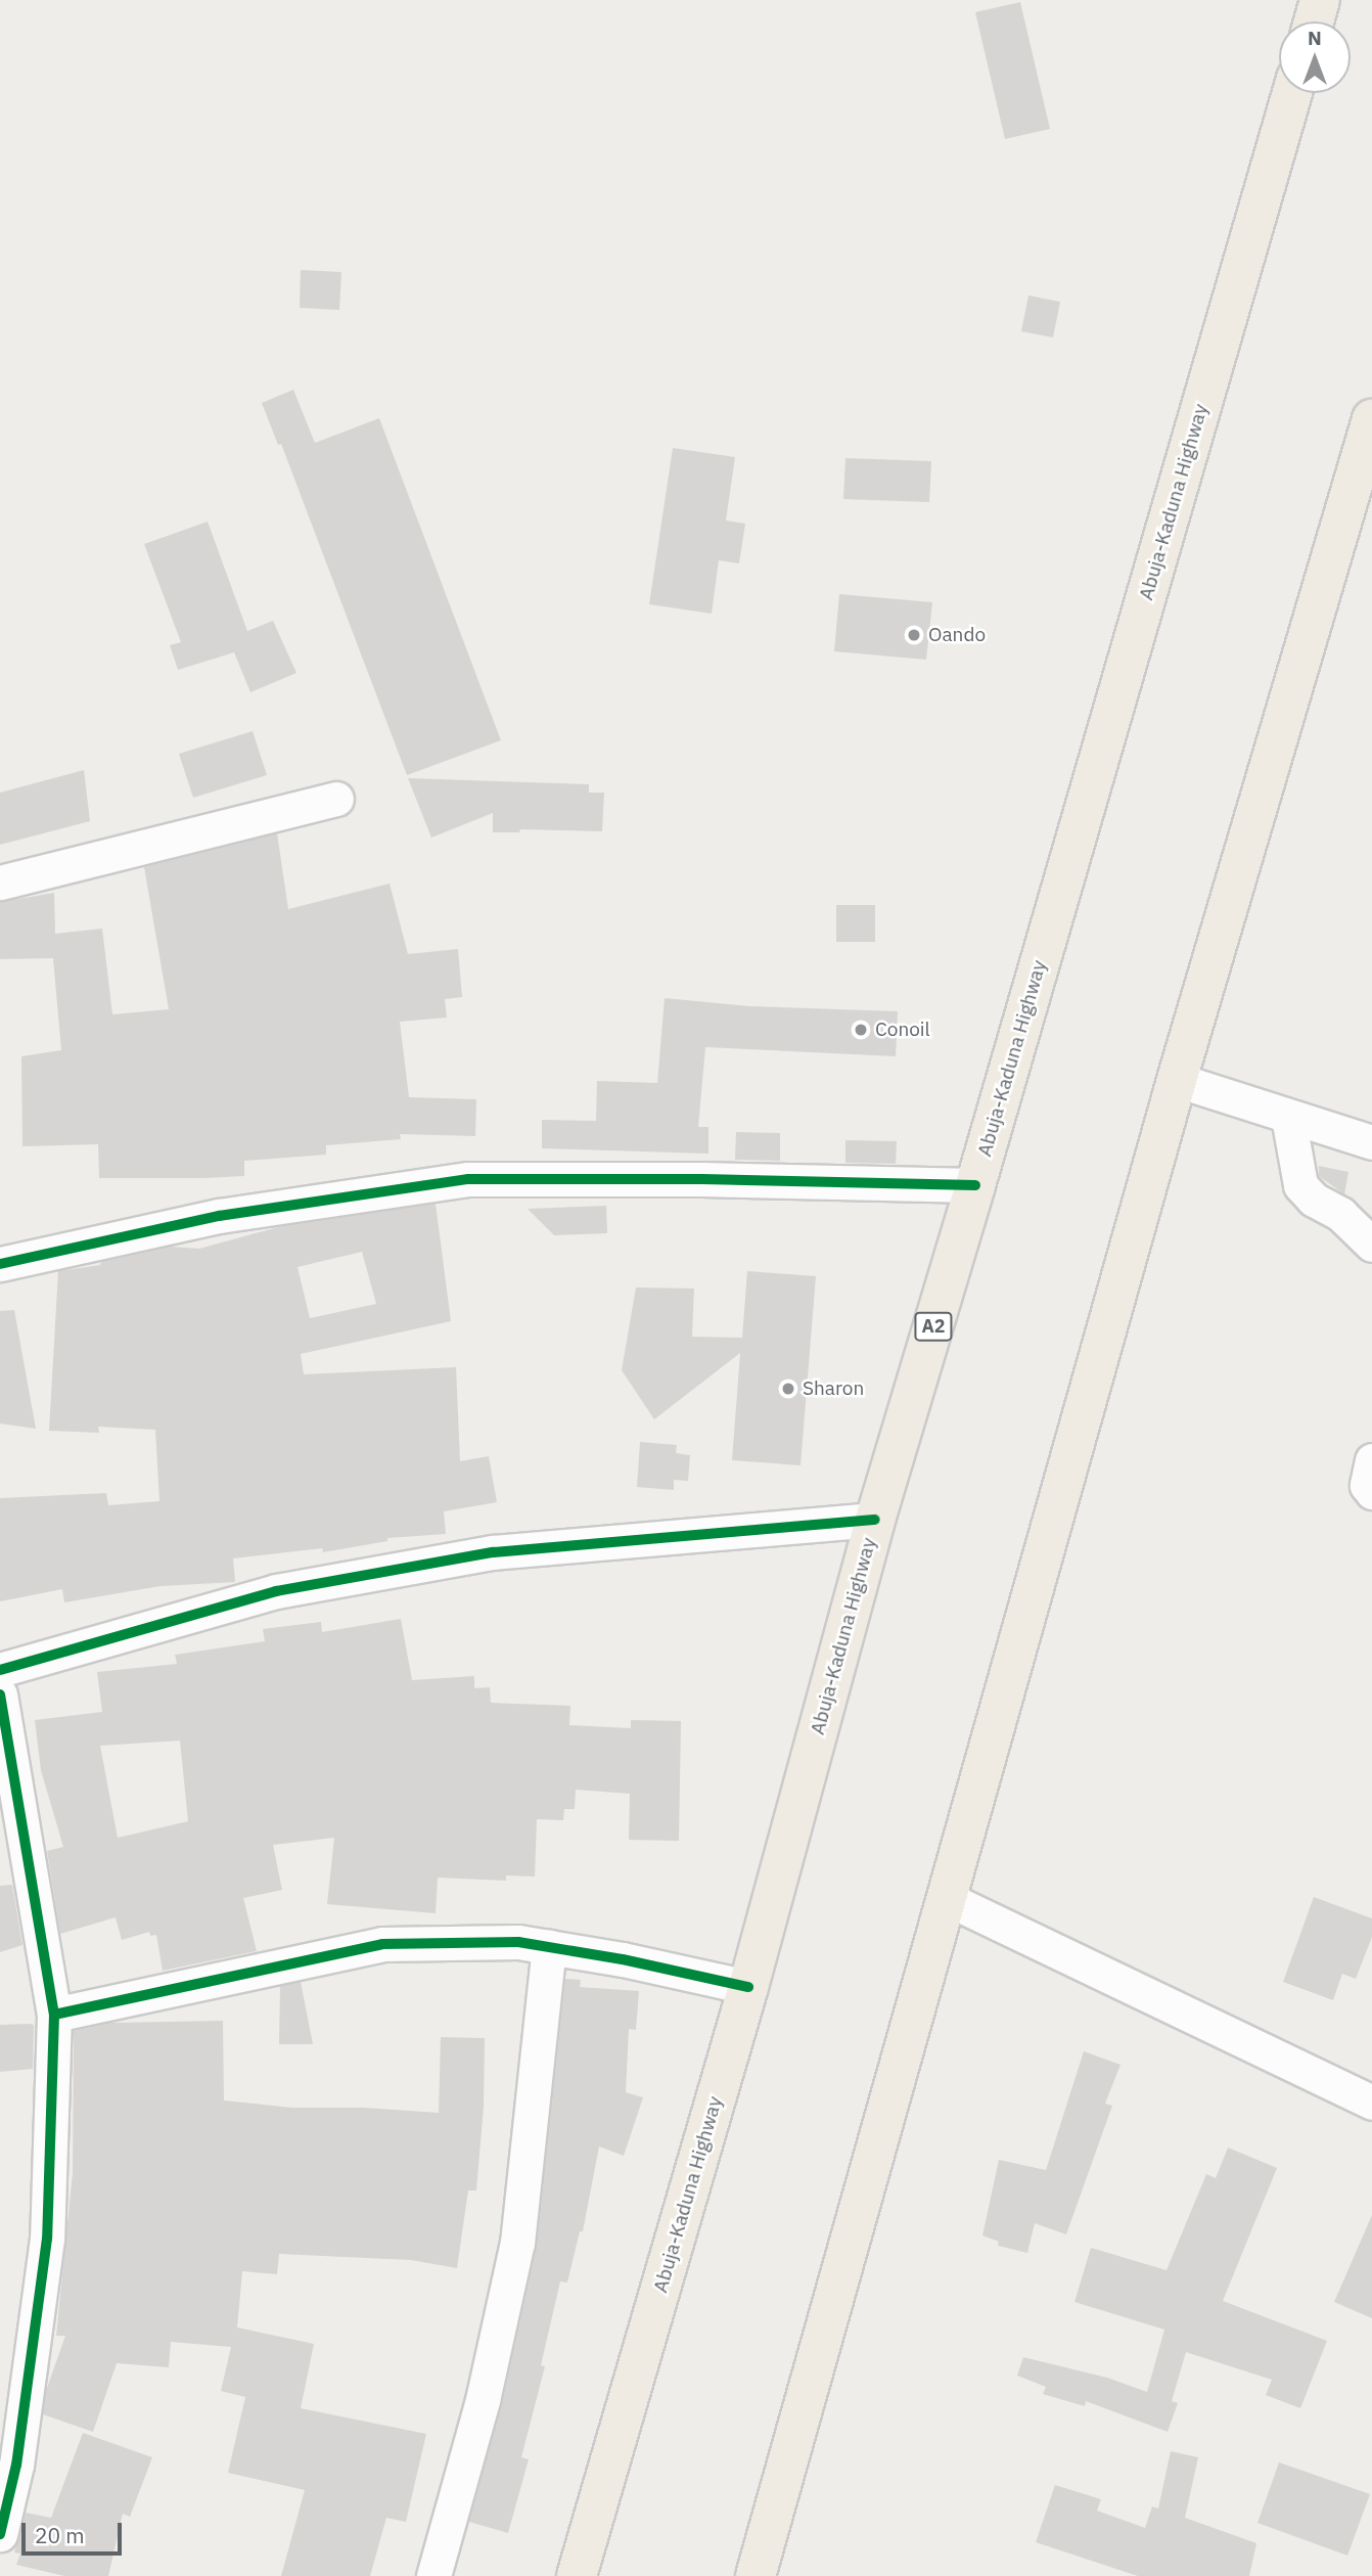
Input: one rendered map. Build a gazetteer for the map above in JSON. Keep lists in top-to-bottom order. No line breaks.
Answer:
{"streets":{"highway":["Abuja-Kaduna Highway","A2"]},"places":["Oando","Conoil","Sharon"],"scale_bar":"20 m","north":"top"}
